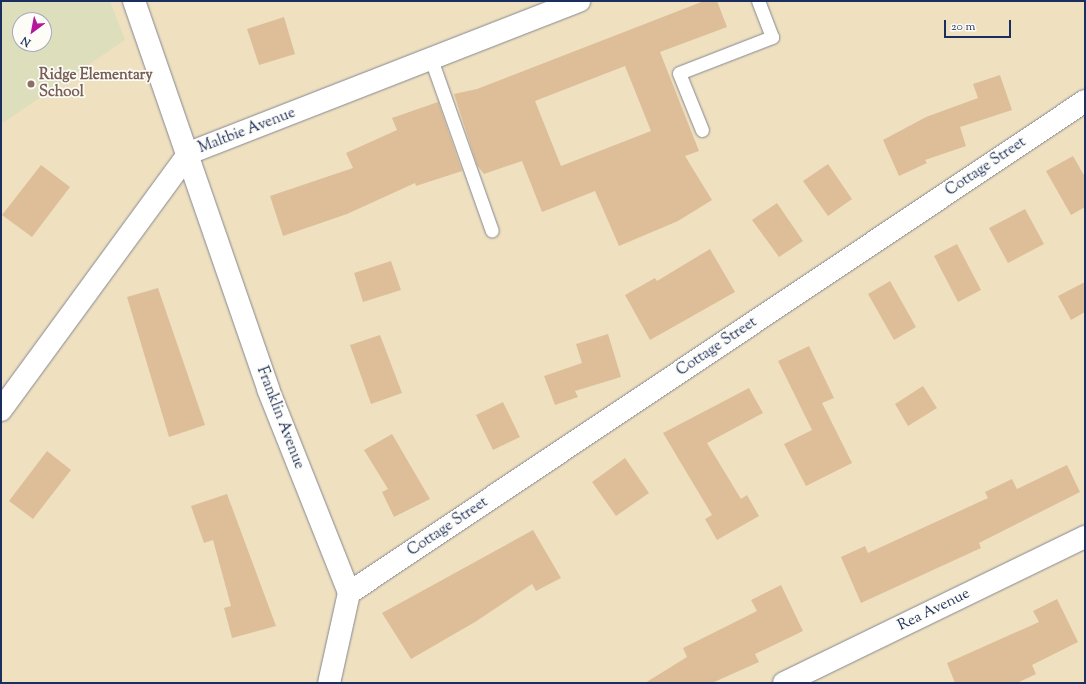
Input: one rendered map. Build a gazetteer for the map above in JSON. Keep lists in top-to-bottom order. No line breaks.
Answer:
{"streets":{"street":["Maltbie Avenue","Cottage Street","Franklin Avenue","Rea Avenue"]},"crossings":[["Maltbie Avenue","Franklin Avenue"],["Cottage Street","Franklin Avenue"]],"places":["Ridge Elementary School"],"scale_bar":"20 m","north":"bottom left"}
